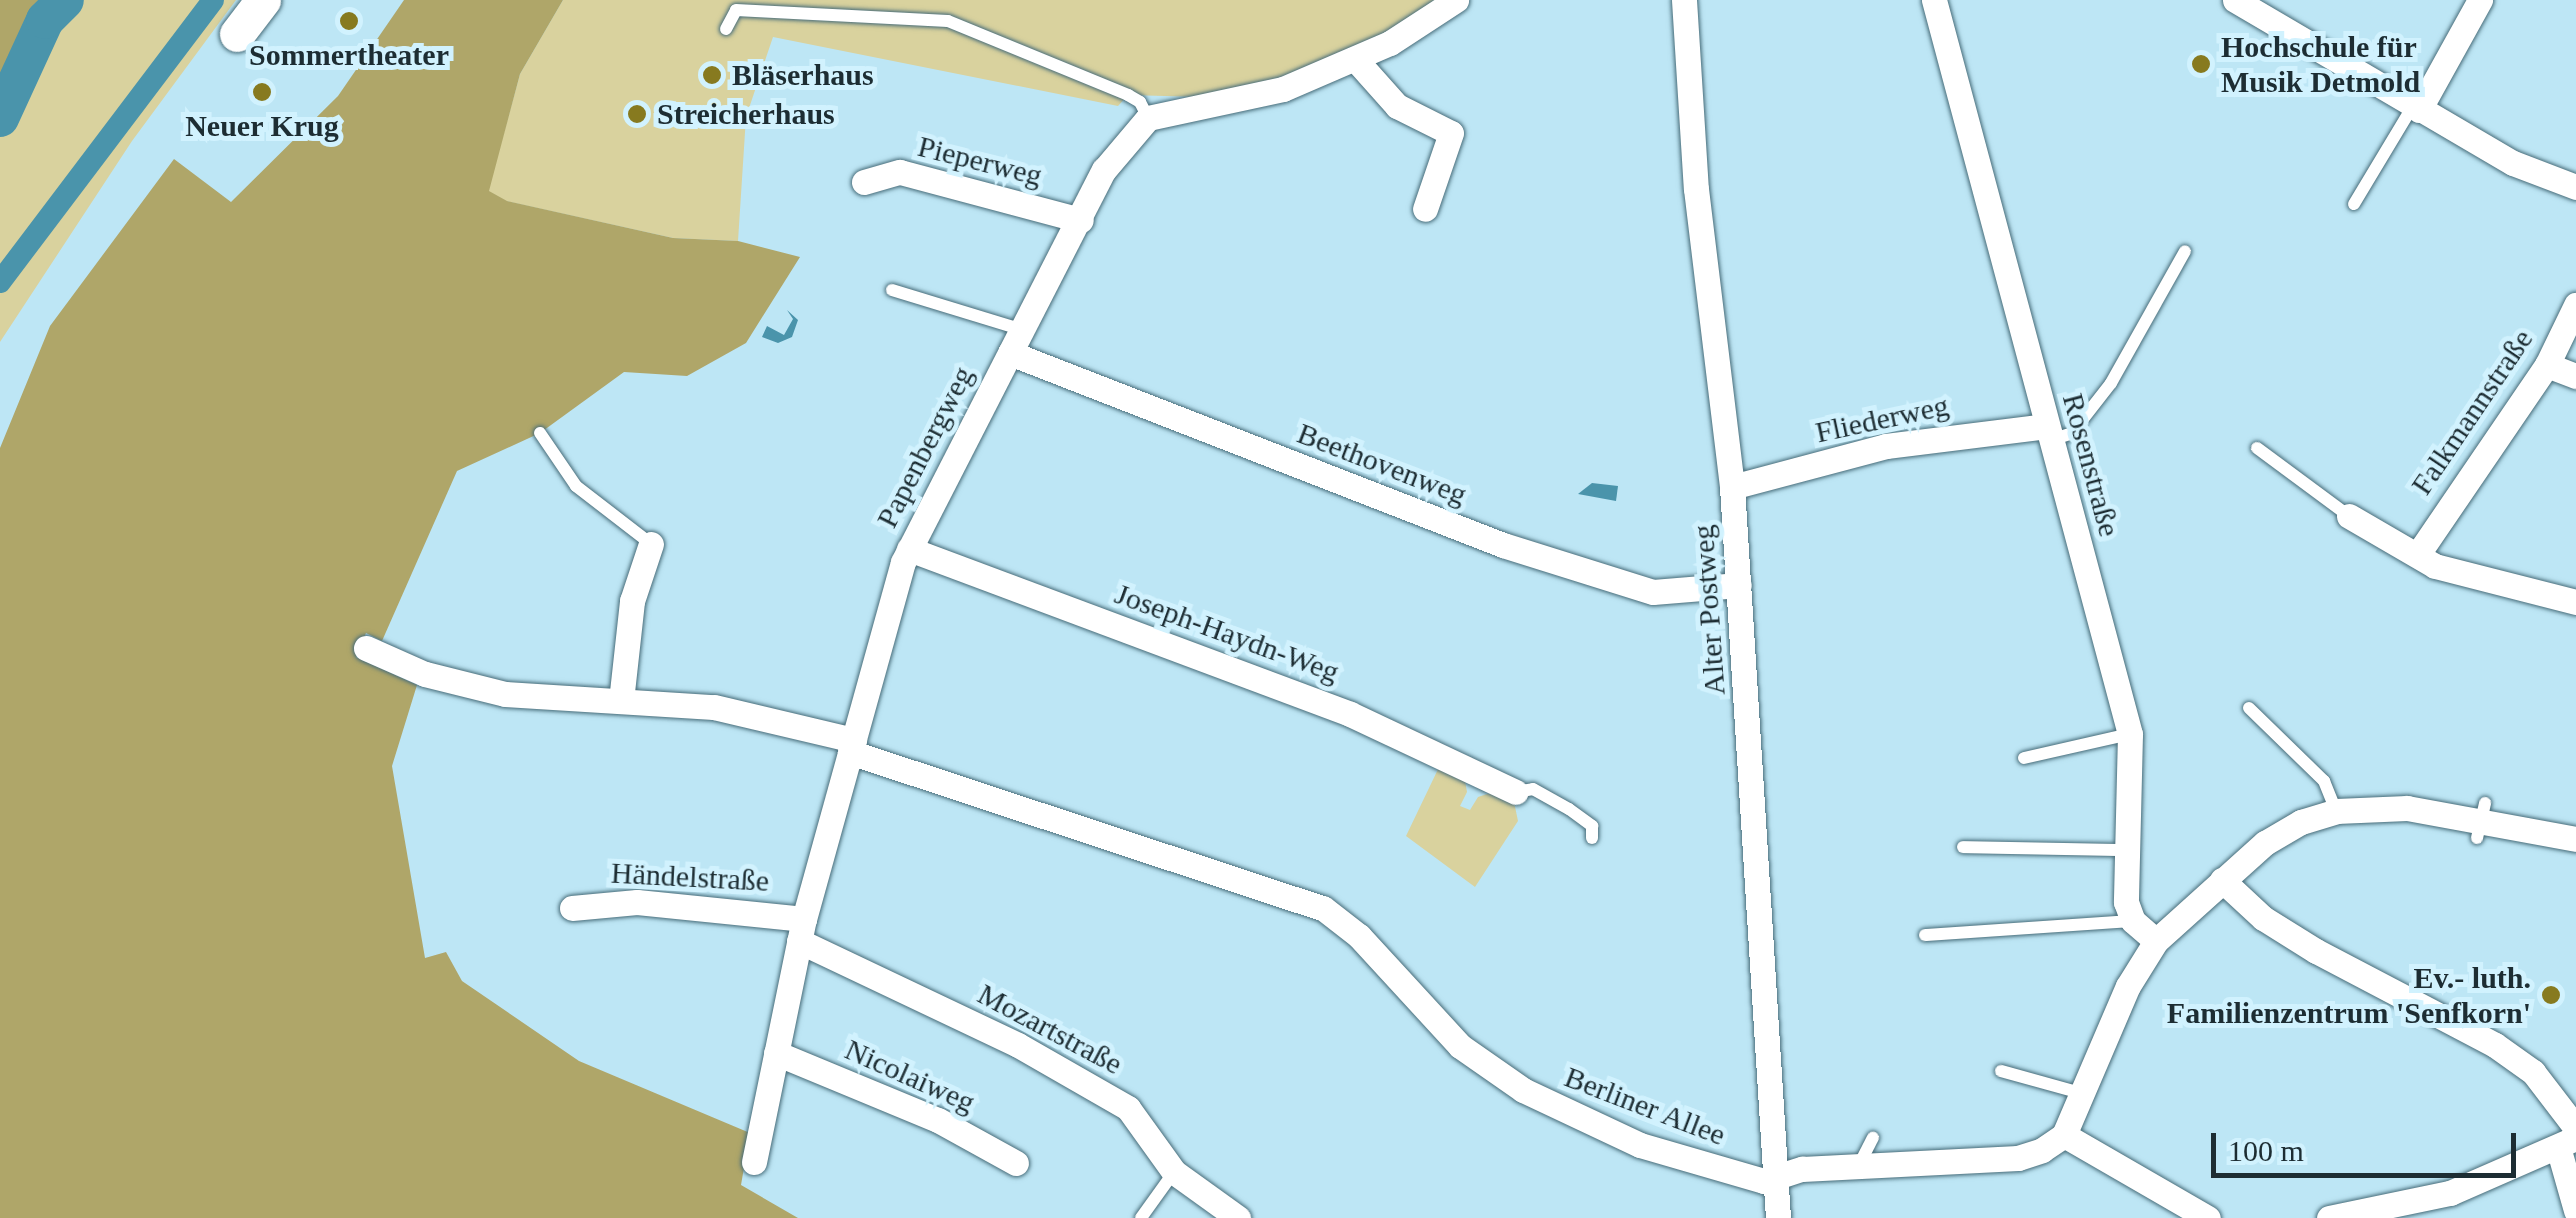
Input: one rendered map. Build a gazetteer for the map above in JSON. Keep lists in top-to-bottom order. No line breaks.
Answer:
{"streets":{"street":["Pieperweg","Falkmannstraße","Fliederweg","Papenbergweg","Beethovenweg","Rosenstraße","Alter Postweg","Joseph-Haydn-Weg","Händelstraße","Mozartstraße","Nicolaiweg","Berliner Allee"]},"crossings":[["Pieperweg","Papenbergweg"],["Fliederweg","Rosenstraße"],["Fliederweg","Alter Postweg"],["Papenbergweg","Beethovenweg"],["Papenbergweg","Joseph-Haydn-Weg"],["Papenbergweg","Händelstraße"],["Papenbergweg","Mozartstraße"],["Papenbergweg","Nicolaiweg"],["Papenbergweg","Berliner Allee"],["Beethovenweg","Alter Postweg"],["Alter Postweg","Berliner Allee"],["Händelstraße","Mozartstraße"]],"places":["Sommertheater","Hochschule für Musik Detmold","Bläserhaus","Neuer Krug","Streicherhaus","Ev.- luth. Familienzentrum 'Senfkorn'"],"scale_bar":"100 m"}
